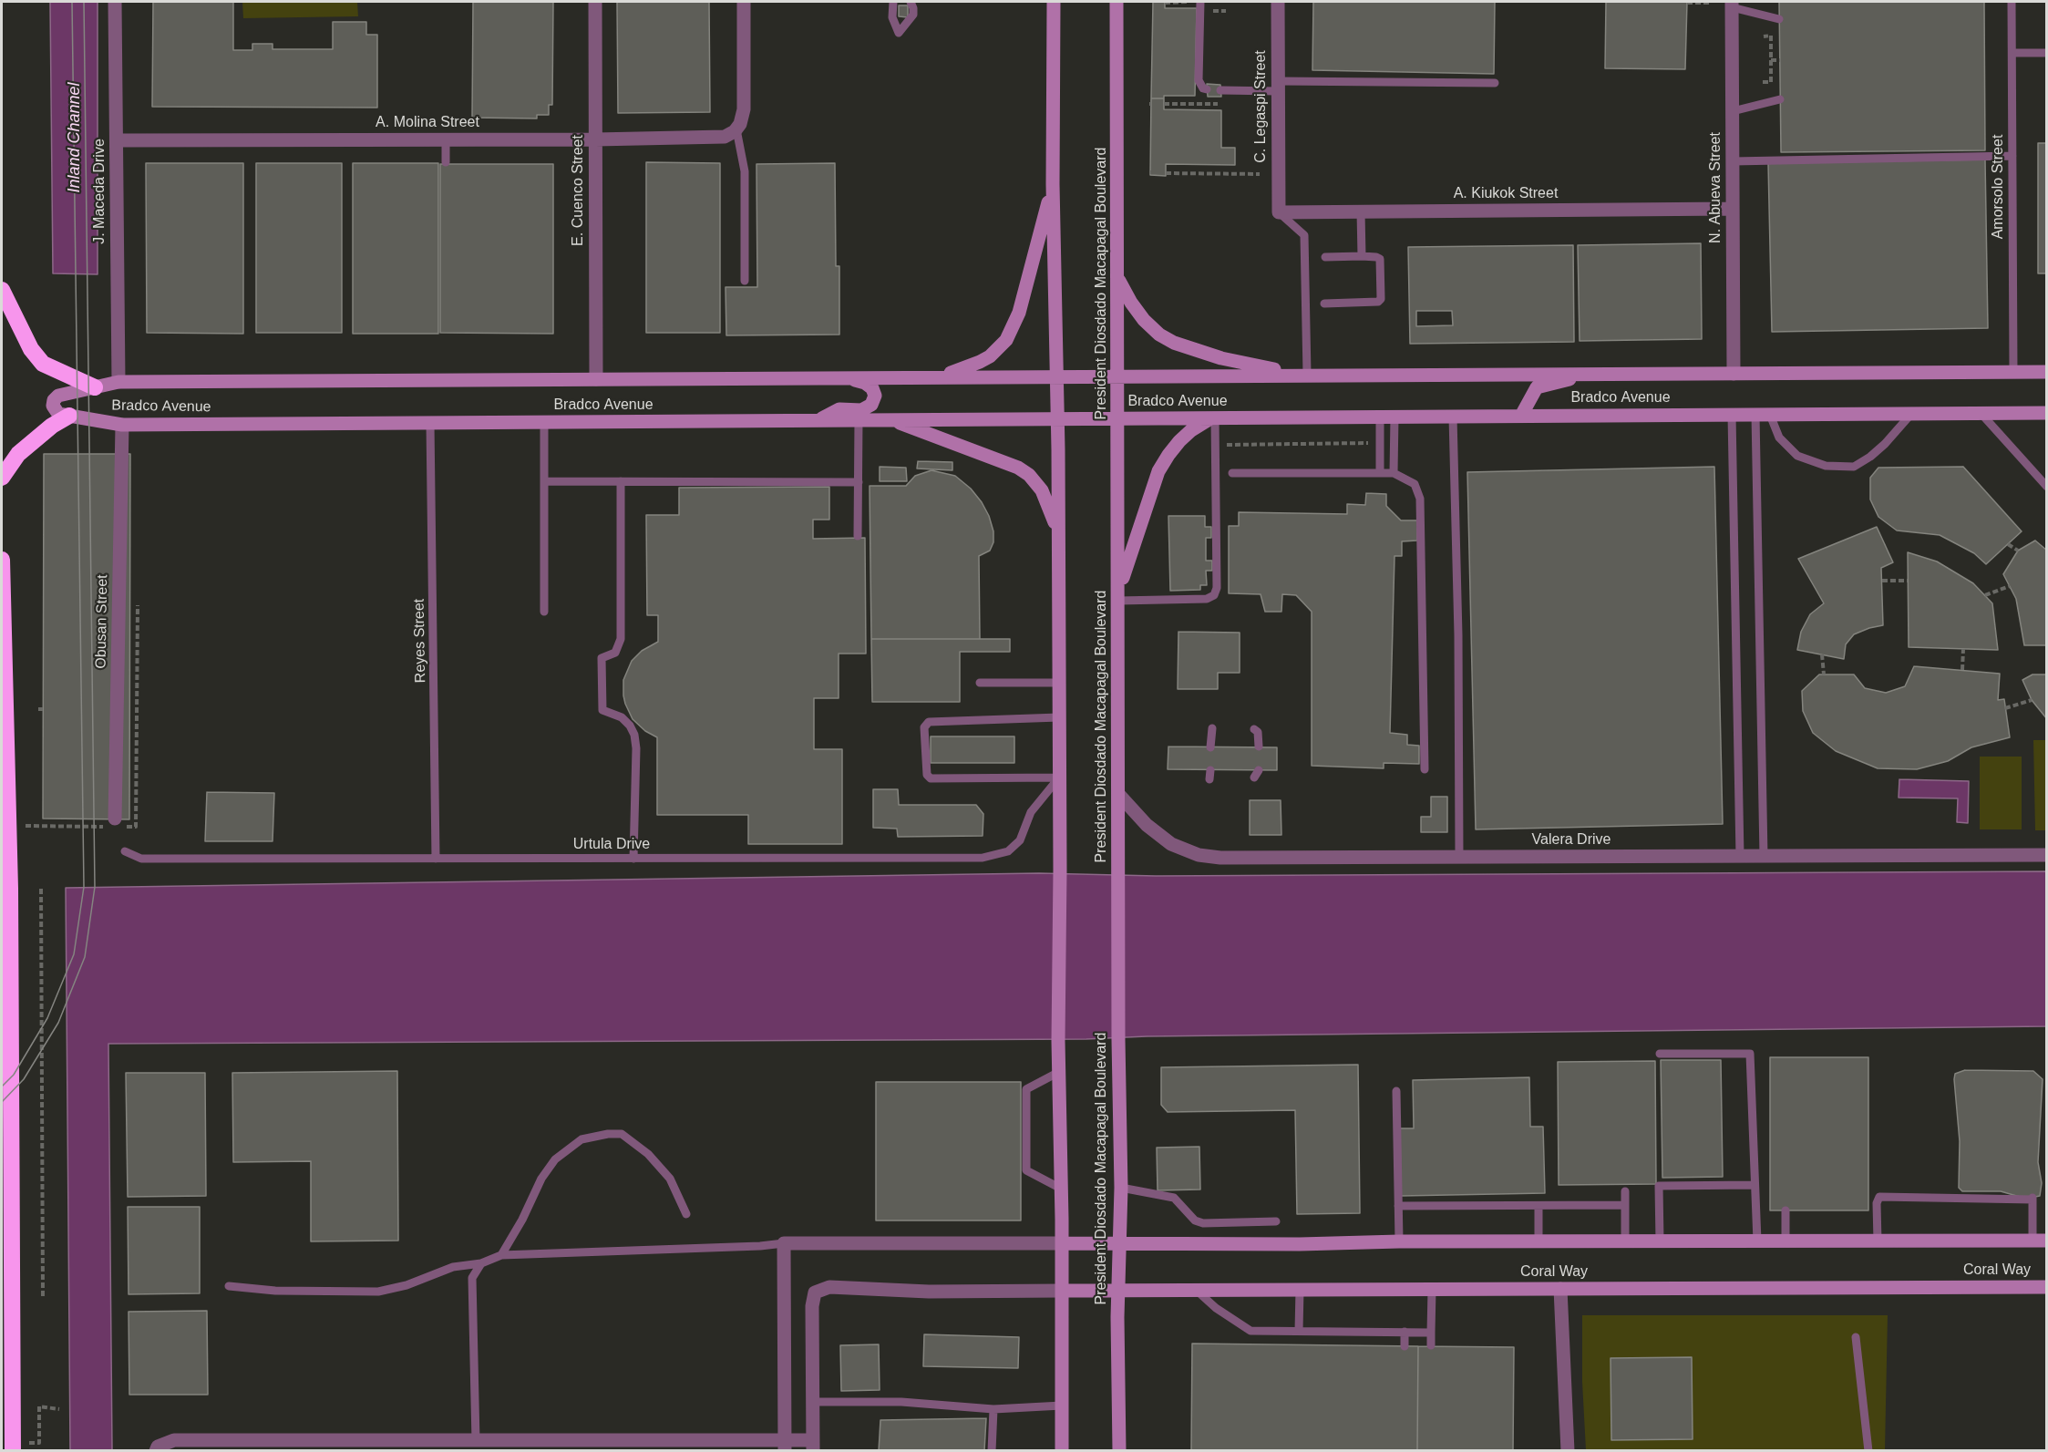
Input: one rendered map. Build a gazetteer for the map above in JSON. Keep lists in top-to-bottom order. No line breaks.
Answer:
{"streets":{"street":["C. Legaspi Street","A. Molina Street","N. Abueva Street","E. Cuenco Street","J. Maceda Drive","A. Kiukok Street","President Diosdado Macapagal Boulevard","Bradco Avenue","Obusan Street","Valera Drive","Coral Way"],"lane":["Amorsolo Street","Reyes Street","Urtula Drive"]},"crossings":[["C. Legaspi Street","A. Kiukok Street"],["A. Molina Street","E. Cuenco Street"],["A. Molina Street","J. Maceda Drive"],["Amorsolo Street","Bradco Avenue"],["N. Abueva Street","A. Kiukok Street"],["N. Abueva Street","Bradco Avenue"],["E. Cuenco Street","Bradco Avenue"],["J. Maceda Drive","Bradco Avenue"],["President Diosdado Macapagal Boulevard","Bradco Avenue"],["President Diosdado Macapagal Boulevard","Valera Drive"],["President Diosdado Macapagal Boulevard","Coral Way"],["Bradco Avenue","Obusan Street"],["Bradco Avenue","Reyes Street"],["Reyes Street","Urtula Drive"]],"water":["Inland Channel"]}
